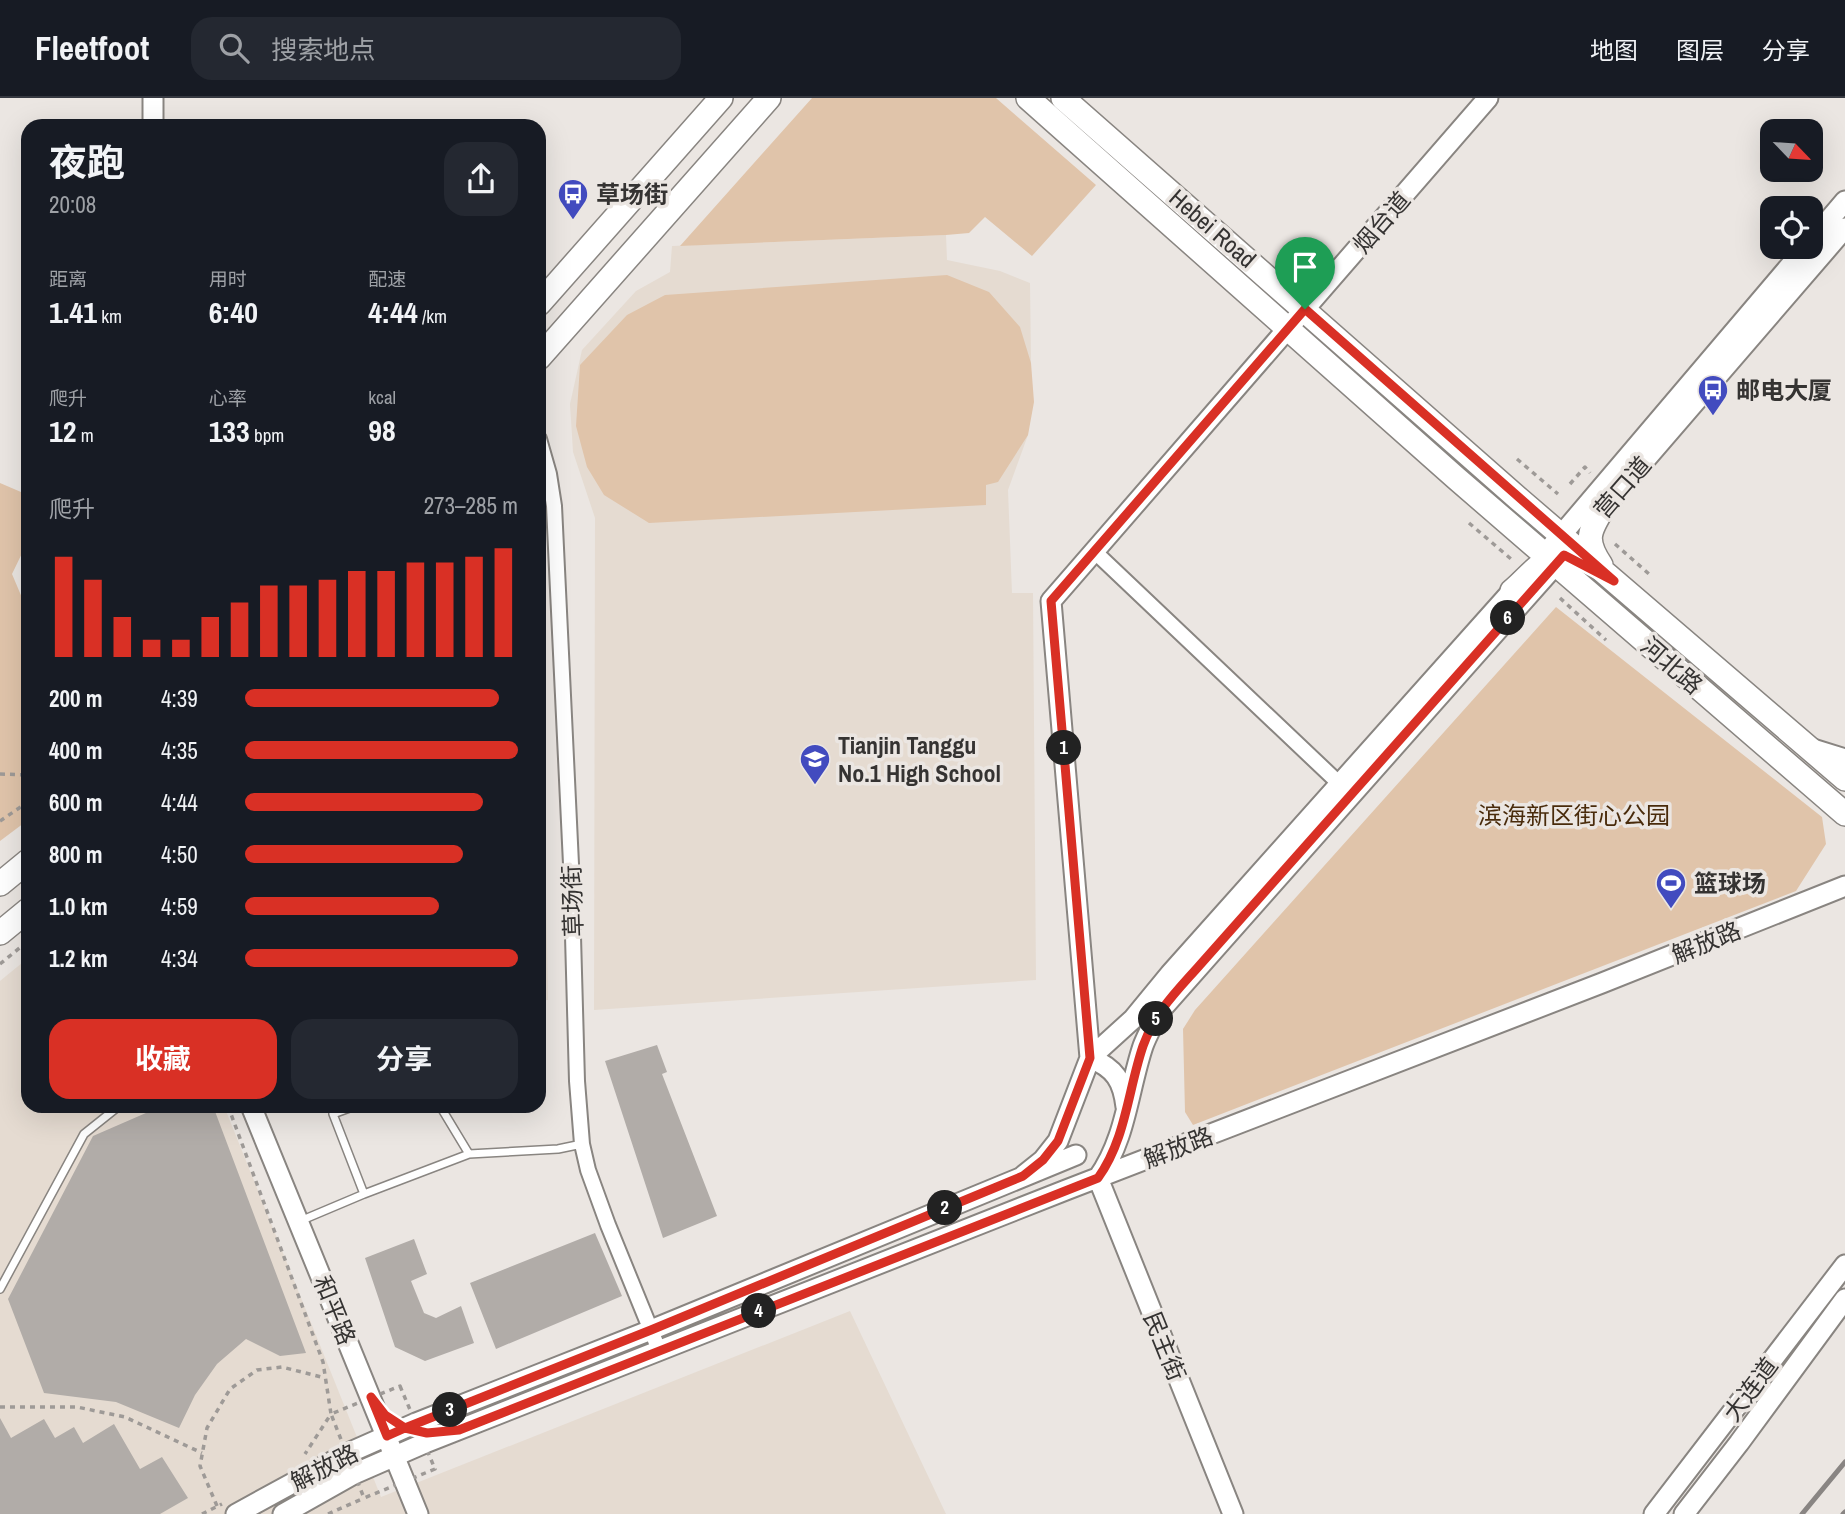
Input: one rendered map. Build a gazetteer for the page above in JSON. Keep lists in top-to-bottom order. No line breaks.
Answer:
{"streets":{"main road":["Hebei Road","河北路"],"street":["烟台道","营口道","草场街","解放路","和平路","民主街","大连道"]},"crossings":[["烟台道","Hebei Road"],["Hebei Road","营口道"],["Hebei Road","河北路"],["营口道","河北路"],["草场街","解放路"],["解放路","和平路"],["解放路","民主街"]],"parks":["滨海新区街心公园"],"places":{"bus stop":["草场街","邮电大厦"],"school or university":["Tianjin Tanggu No.1 High School"],"sports":["篮球场"]},"north":"bottom right","page":{"header":"Fleetfoot","search":"搜索地点","nav":["地图","图层","分享"],"heading":["夜跑","20:08"],"stats":[["距离","1.41 km"],["用时","6:40"],["配速","4:44 /km"],["爬升","12 m"],["心率","133 bpm"],["kcal","98"]],"chart":["爬升","273–285 m"],"pins":["6","1","5","2","4","3"],"list":[{"name":"200 m","note":"4:39"},{"name":"400 m","note":"4:35"},{"name":"600 m","note":"4:44"},{"name":"800 m","note":"4:50"},{"name":"1.0 km","note":"4:59"},{"name":"1.2 km","note":"4:34"}],"buttons":["收藏","分享"]}}
